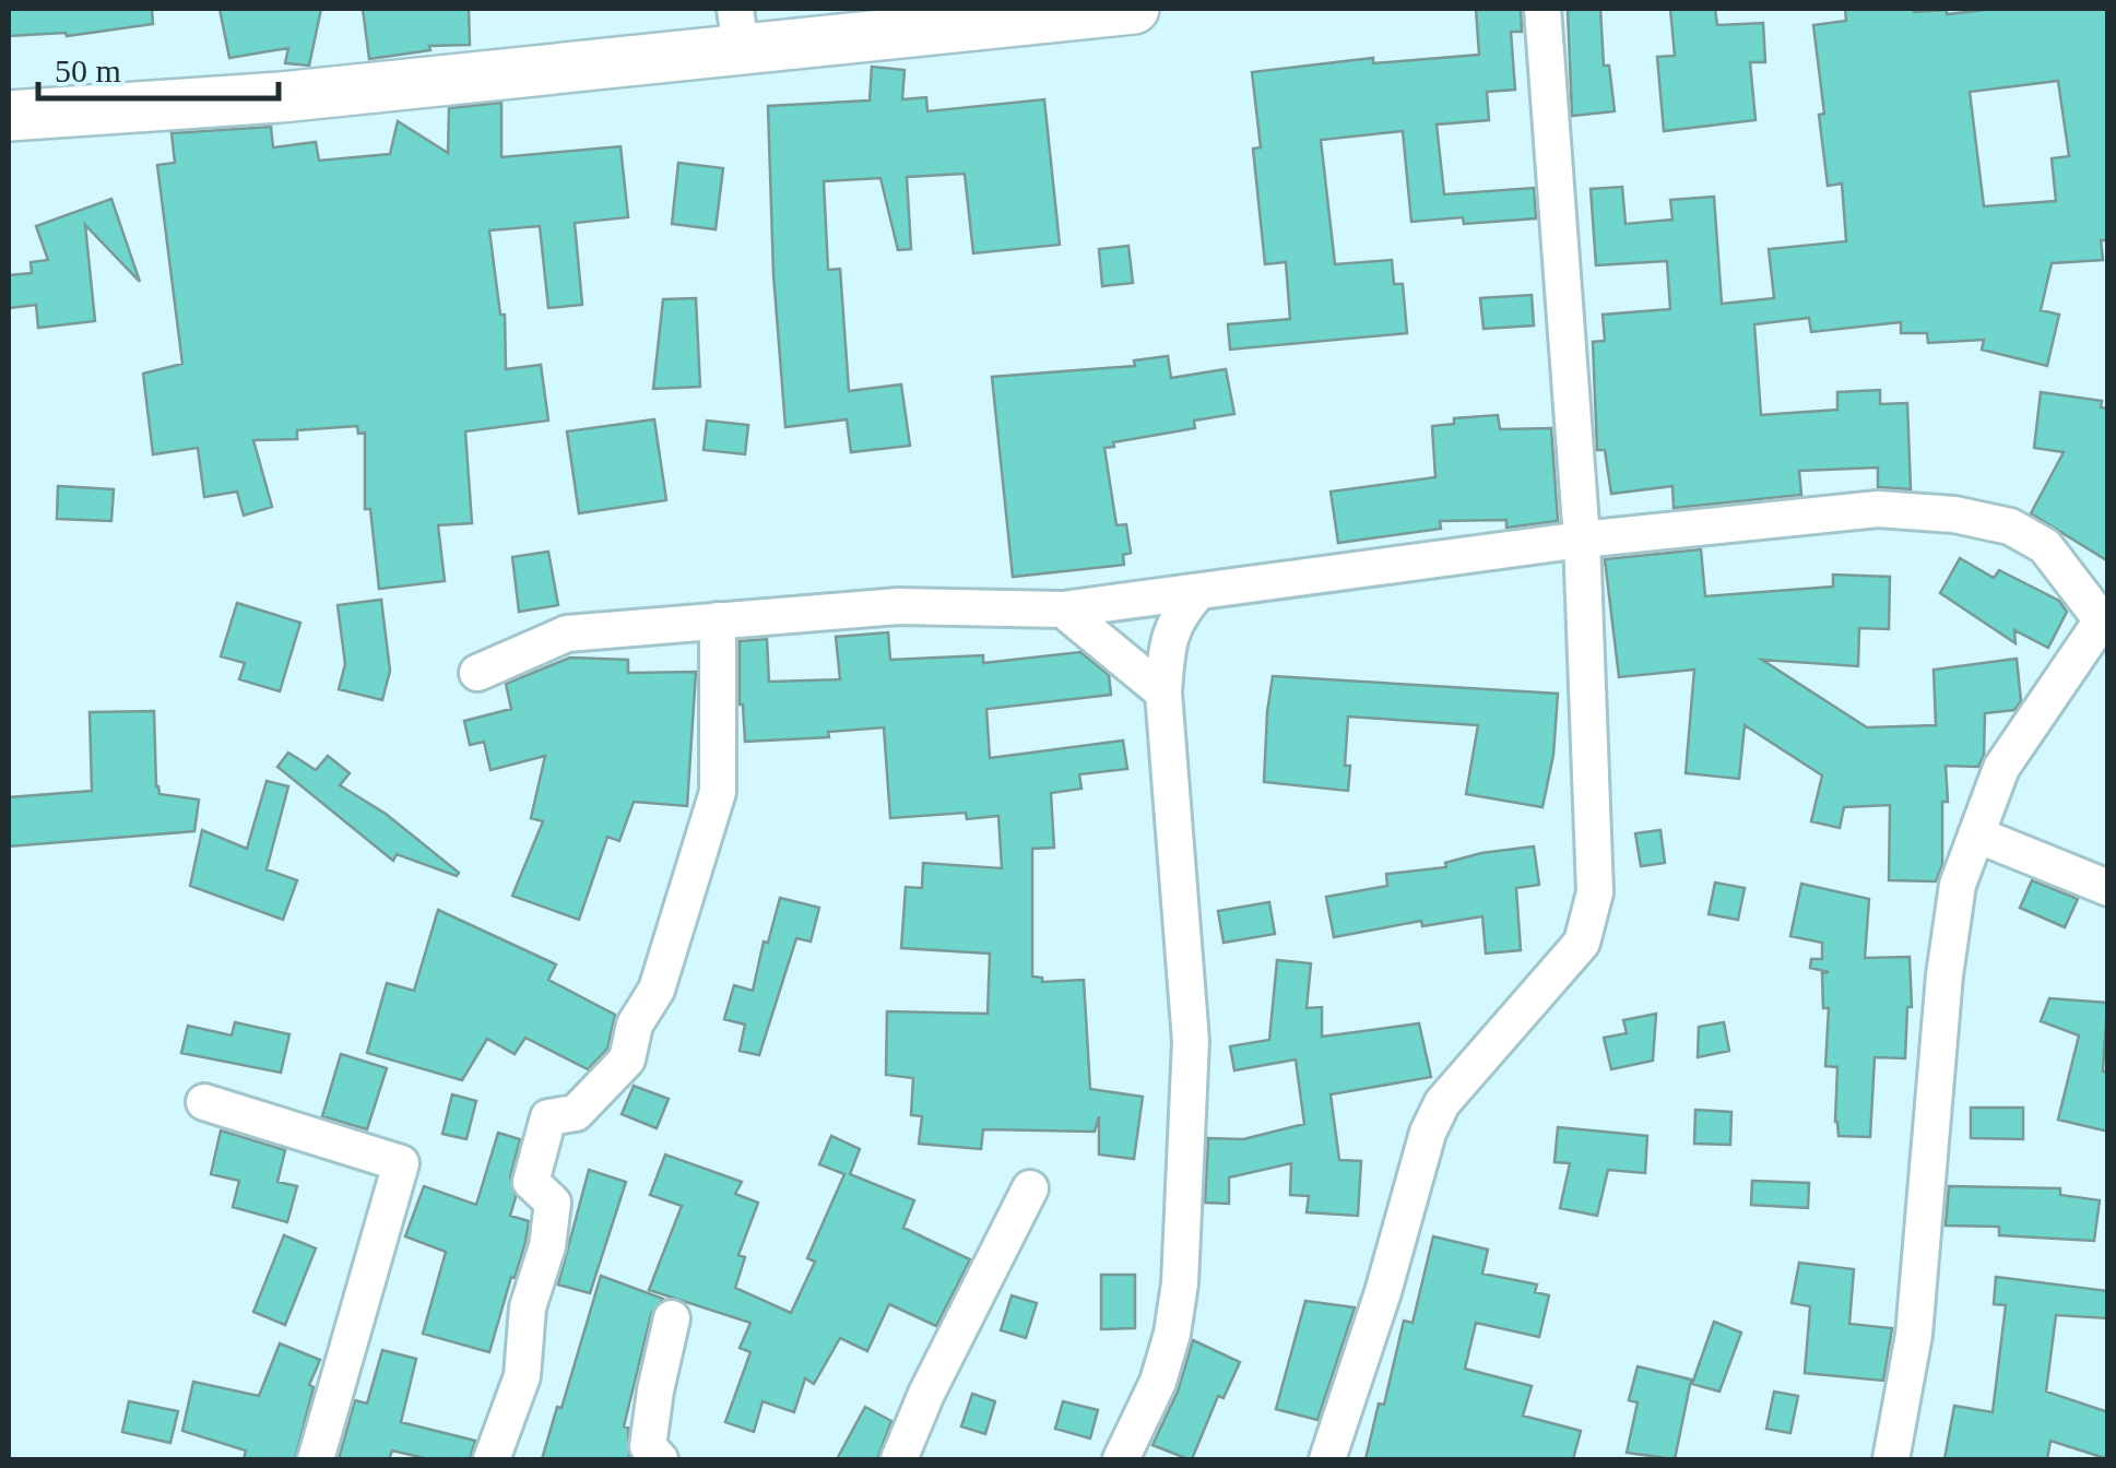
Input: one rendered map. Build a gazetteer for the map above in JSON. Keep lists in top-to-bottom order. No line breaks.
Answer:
{"scale_bar":"50 m"}
